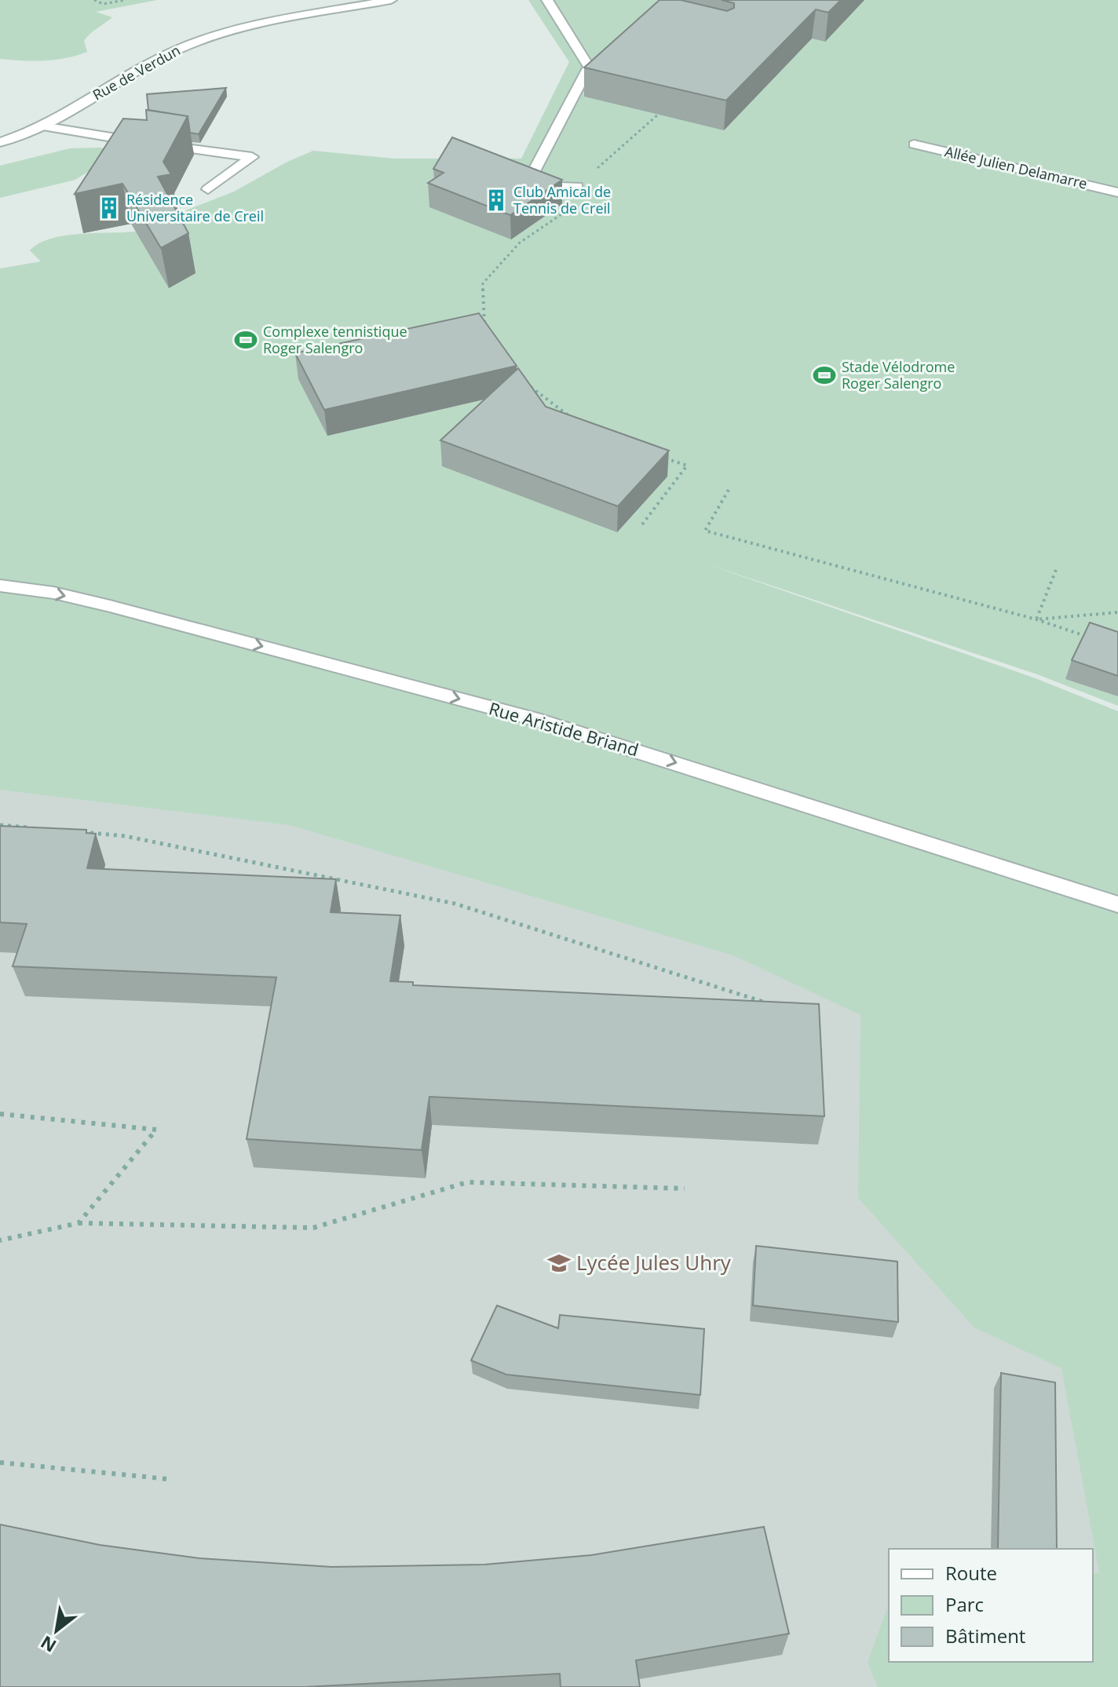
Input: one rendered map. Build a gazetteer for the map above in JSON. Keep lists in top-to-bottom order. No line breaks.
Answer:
{"streets":{"street":["Rue de Verdun","Allée Julien Delamarre","Rue Aristide Briand"]},"one_way":["Rue Aristide Briand"],"places":{"building":["Club Amical de Tennis de Creil","Résidence Universitaire de Creil"],"sports":["Complexe tennistique Roger Salengro","Stade Vélodrome Roger Salengro"],"school or university":["Lycée Jules Uhry"]},"legend":["Route","Parc","Bâtiment"],"north":"bottom left"}
